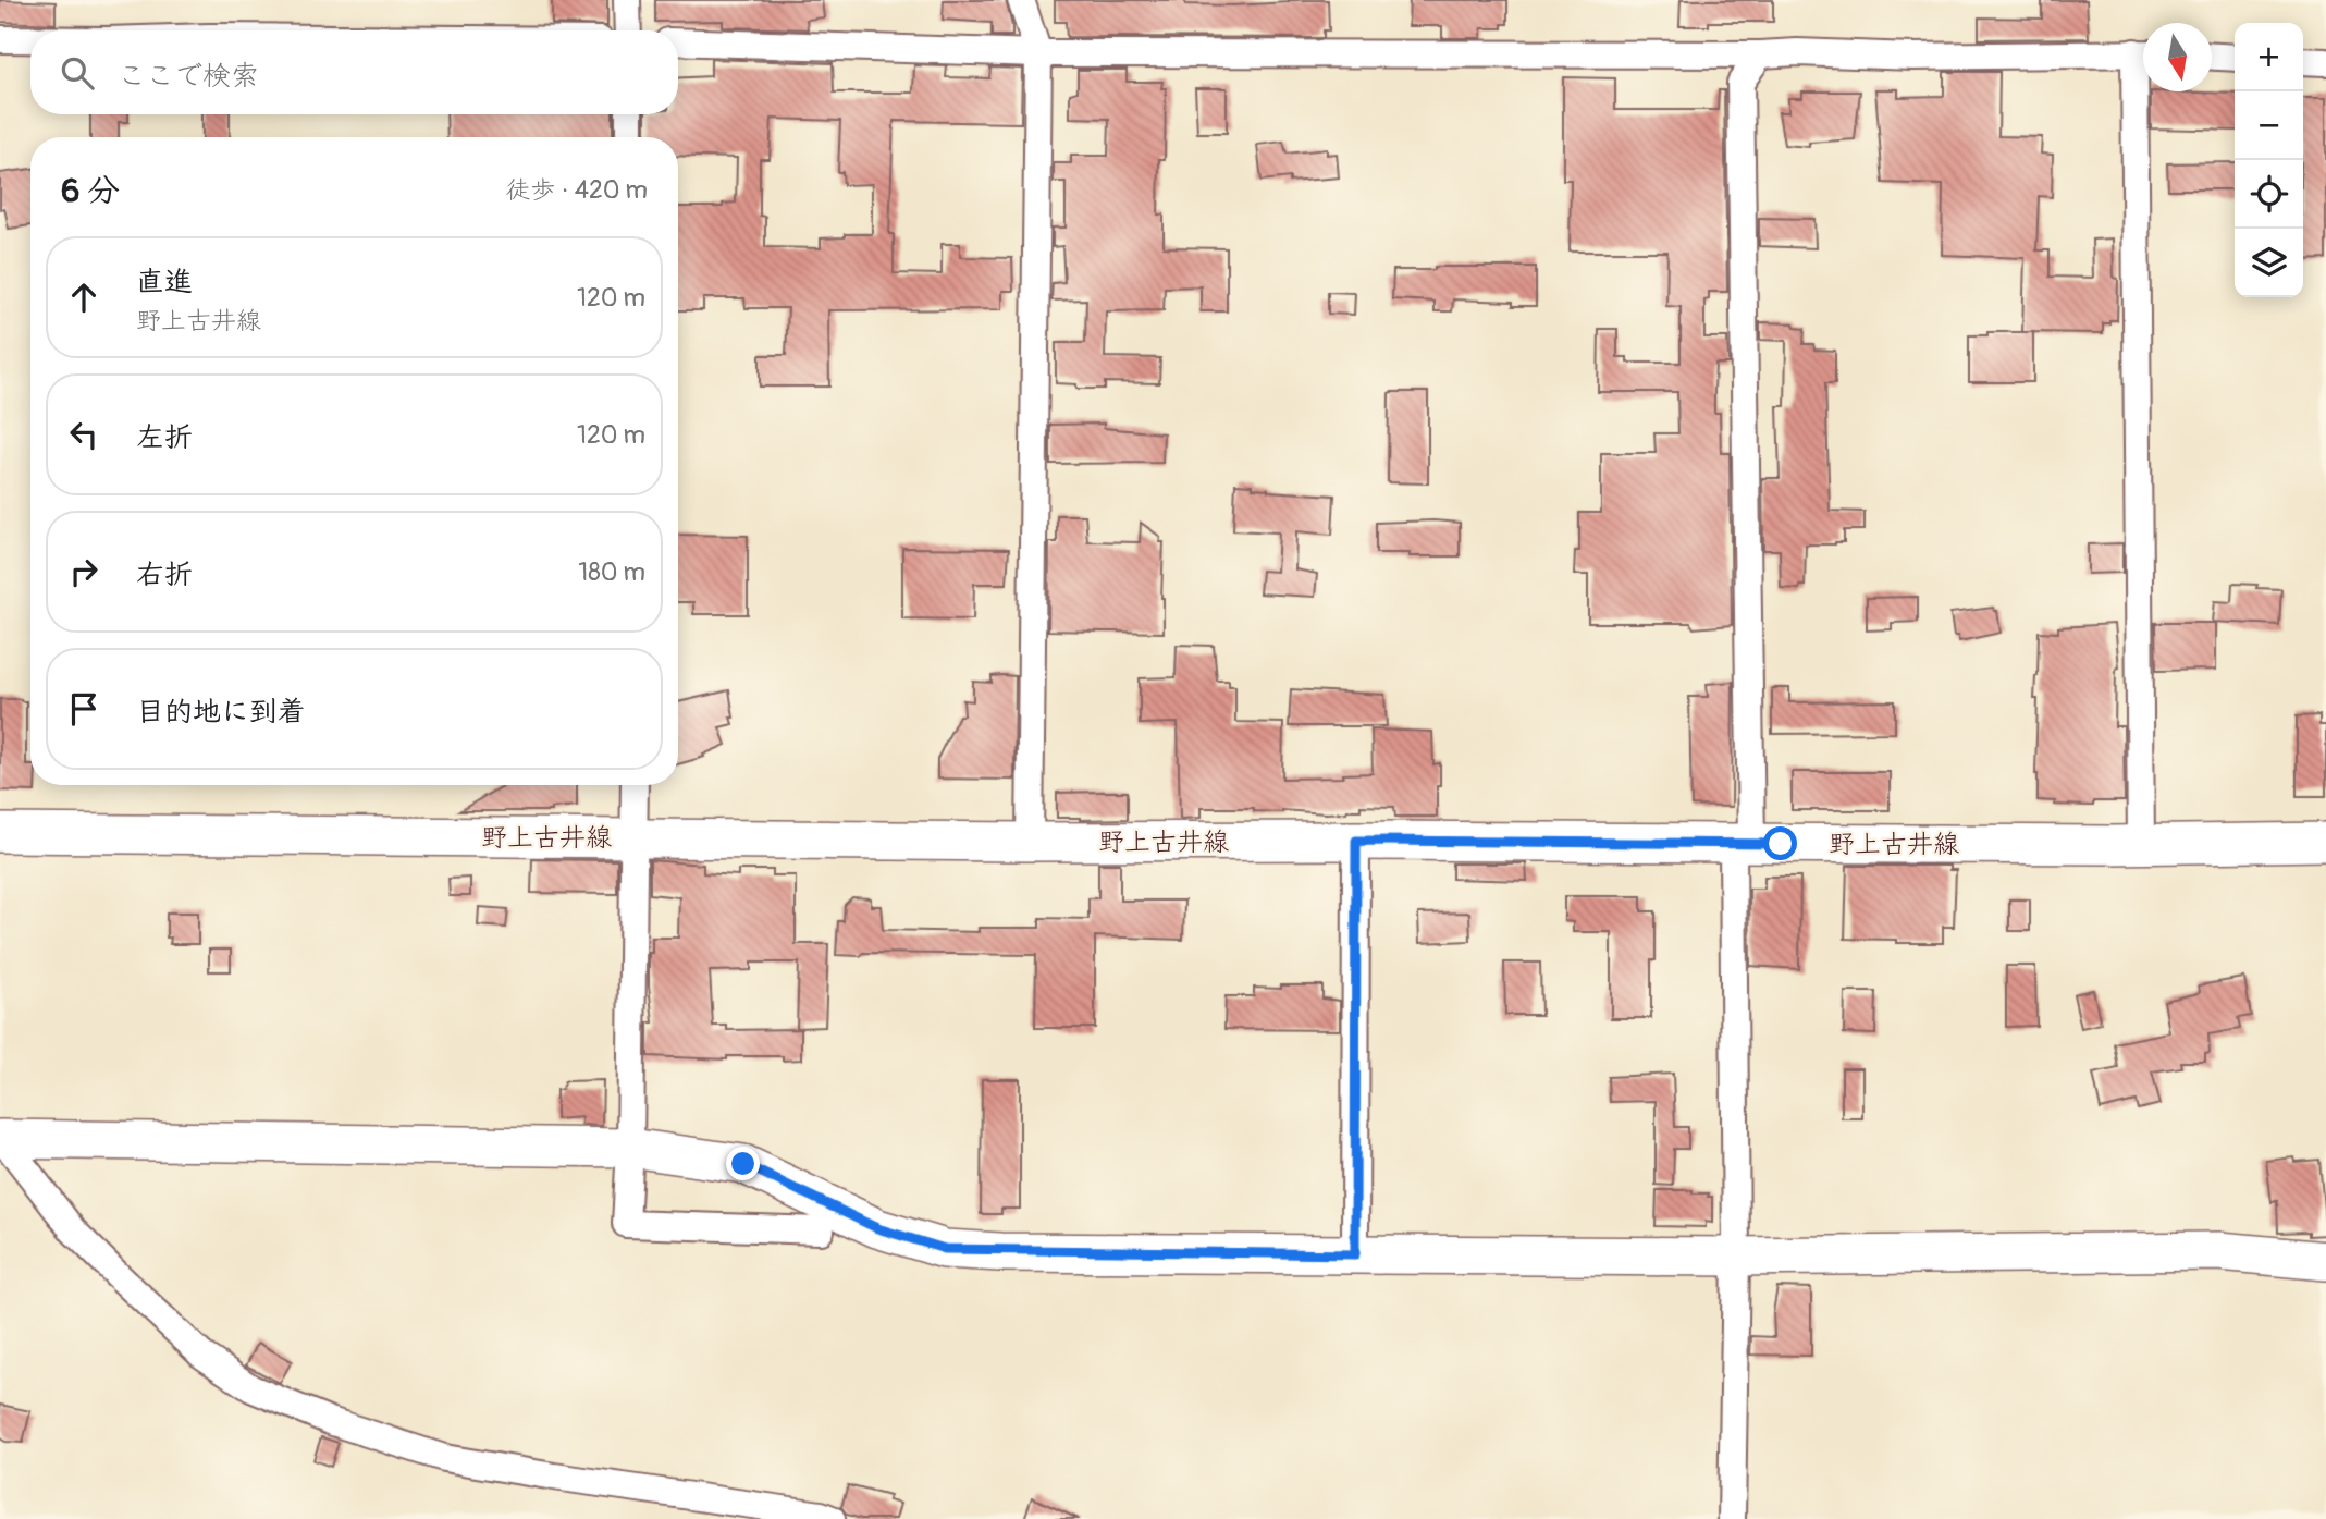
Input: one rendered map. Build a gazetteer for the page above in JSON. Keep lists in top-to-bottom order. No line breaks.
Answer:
{"streets":{"street":["野上古井線"]},"north":"bottom","page":{"map_buttons":["+","−"],"search":"ここで検索","heading":["6 分","徒歩 · 420 m"],"list":[["直進","野上古井線","120 m"],["左折","120 m"],["右折","180 m"],"目的地に到着"]}}
